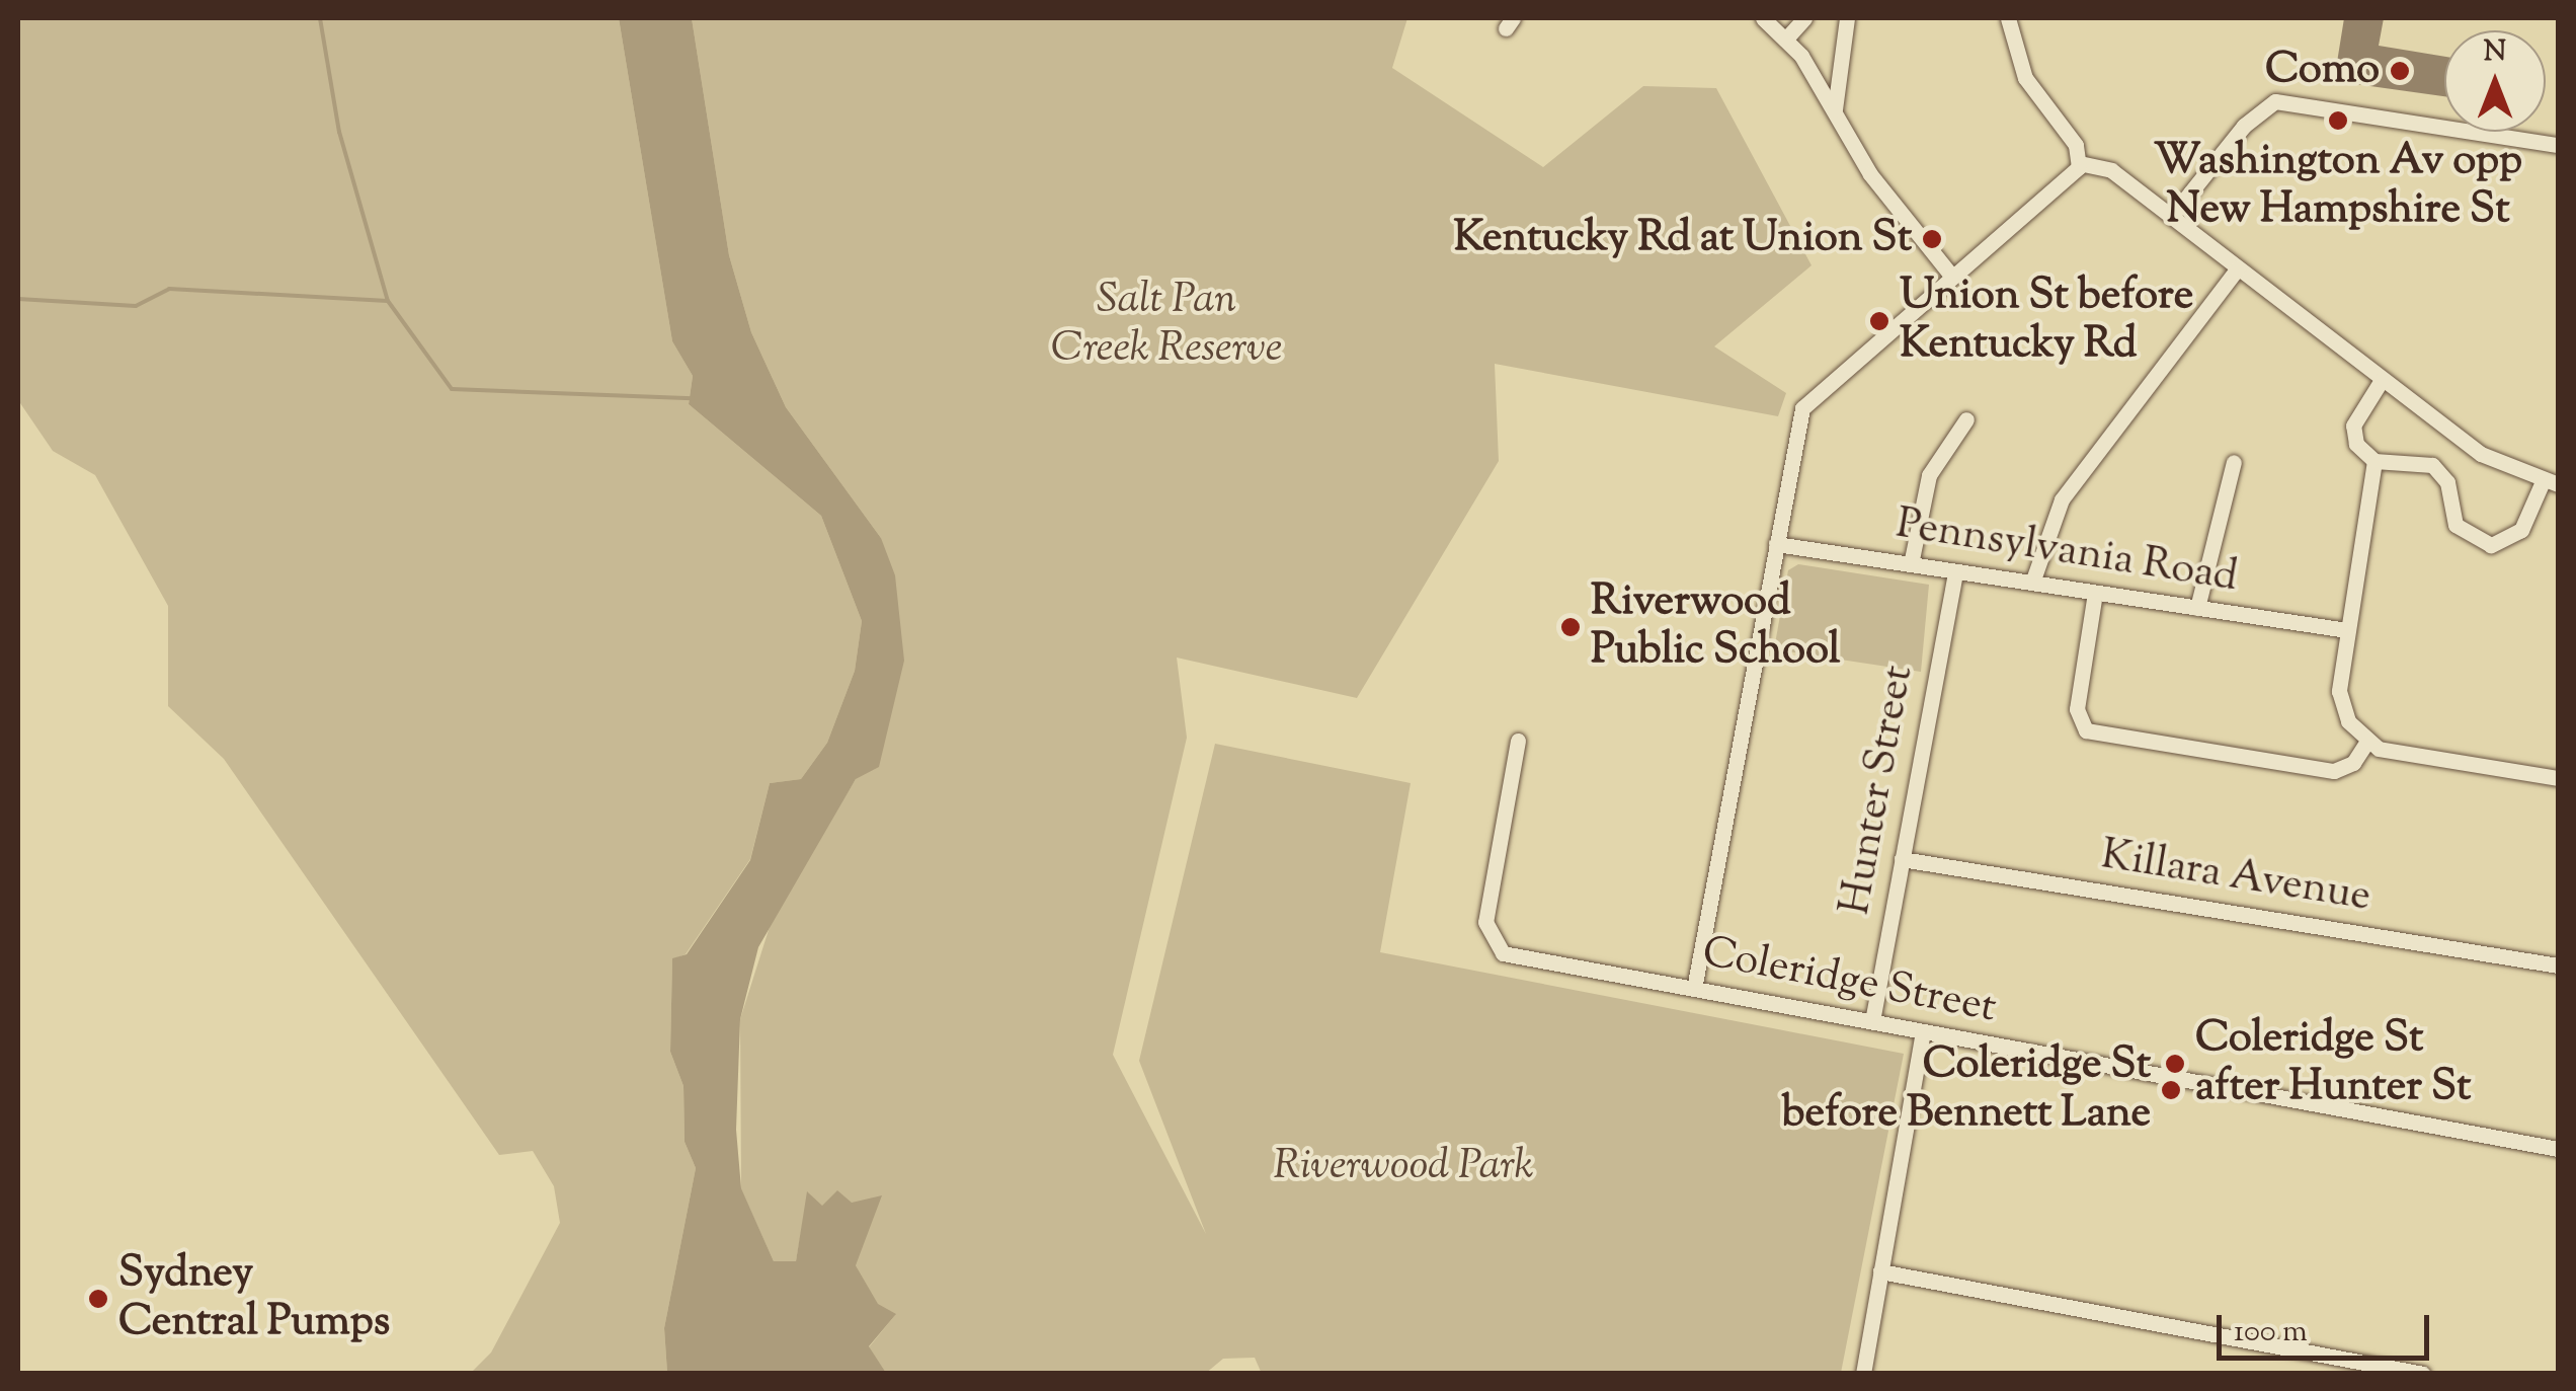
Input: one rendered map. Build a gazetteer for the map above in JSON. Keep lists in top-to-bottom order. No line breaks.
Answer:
{"streets":{"street":["Pennsylvania Road","Hunter Street","Killara Avenue","Coleridge Street"]},"crossings":[["Pennsylvania Road","Hunter Street"],["Hunter Street","Killara Avenue"],["Hunter Street","Coleridge Street"]],"parks":["Salt Pan Creek Reserve","Riverwood Park"],"places":["Como","Washington Av opp New Hampshire St","Kentucky Rd at Union St","Union St before Kentucky Rd","Riverwood Public School","Coleridge St after Hunter St","Coleridge St before Bennett Lane","Sydney Central Pumps"],"scale_bar":"100 m","north":"top"}
